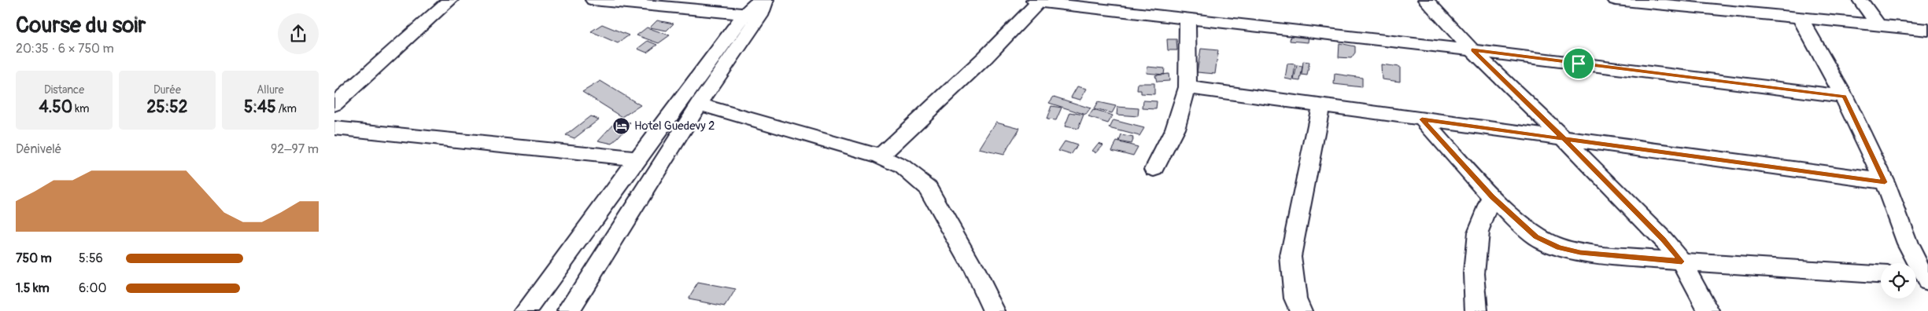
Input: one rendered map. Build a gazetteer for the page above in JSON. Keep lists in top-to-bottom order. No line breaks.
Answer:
{"places":{"hotel":["Hotel Guedevy 2"]},"page":{"heading":["Course du soir","20:35 · 6 × 750 m"],"stats":[["Distance","4.50 km"],["Durée","25:52"],["Allure","5:45 /km"]],"chart":["Dénivelé","92–97 m"],"list":[{"name":"750 m","note":"5:56"},{"name":"1.5 km","note":"6:00"}]}}
